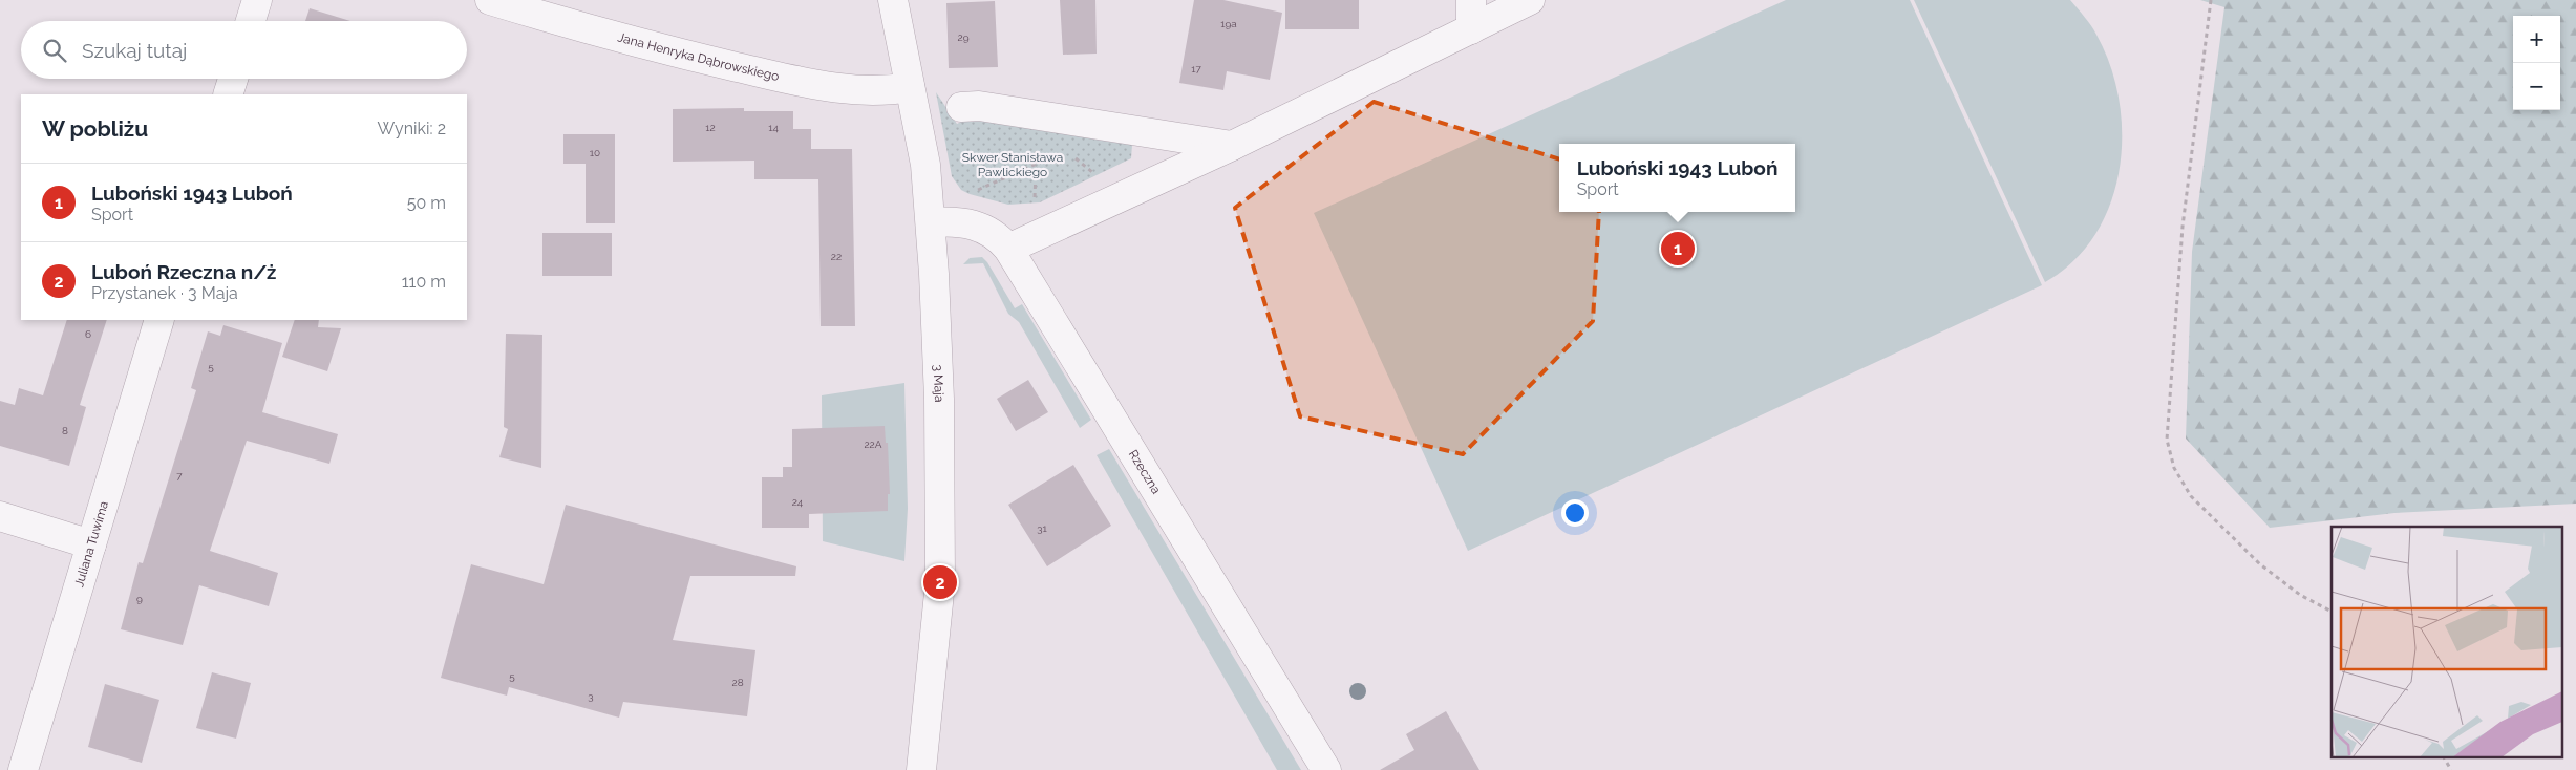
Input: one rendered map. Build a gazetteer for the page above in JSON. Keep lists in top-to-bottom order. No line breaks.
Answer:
{"streets":{"street":["Jana Henryka Dąbrowskiego","3 Maja","Rzeczna","Juliana Tuwima"]},"crossings":[["Jana Henryka Dąbrowskiego","3 Maja"],["3 Maja","Rzeczna"]],"parks":["Skwer Stanisława Pawlickiego"],"house_numbers":["19a","29","17","12","14","10","22","6","5","8","22A","7","24","31","9","5","28","3"],"page":{"map_buttons":["+","−"],"search":"Szukaj tutaj","heading":["W pobliżu","Wyniki: 2"],"popup":["Luboński 1943 Luboń","Sport"],"list":[{"mark":"1","name":"Luboński 1943 Luboń","note":"Sport","value":"50 m"},{"mark":"2","name":"Luboń Rzeczna n/ż","note":"Przystanek · 3 Maja","value":"110 m"}],"pins":["1","2"]}}
